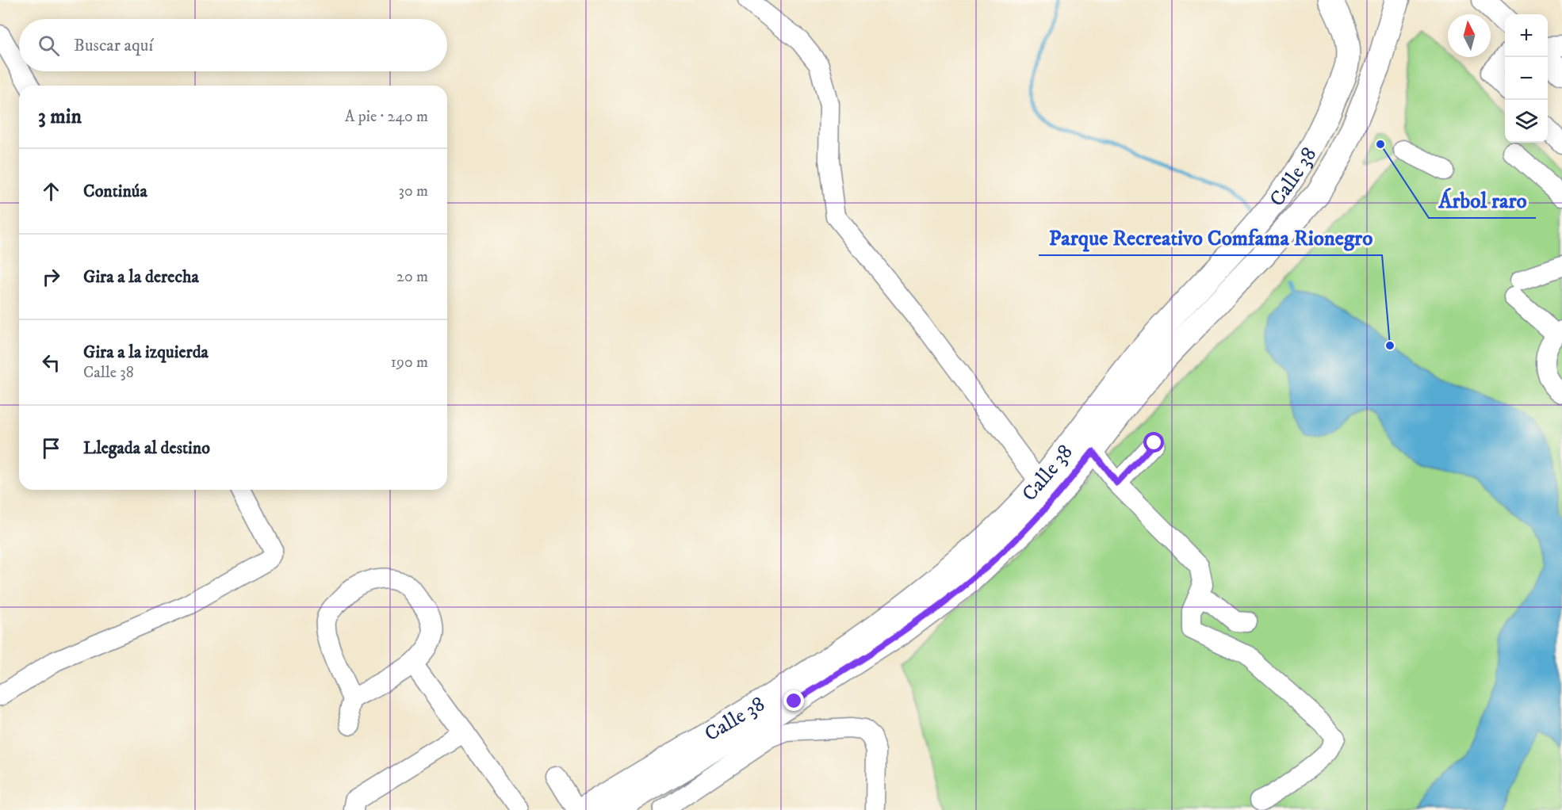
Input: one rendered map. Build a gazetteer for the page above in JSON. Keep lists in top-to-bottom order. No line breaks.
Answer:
{"streets":{"main road":["Calle 38"]},"places":["Árbol raro","Parque Recreativo Comfama Rionegro"],"north":"top","page":{"map_buttons":["+","−"],"search":"Buscar aquí","heading":["3 min","A pie · 240 m"],"list":[["Continúa","30 m"],["Gira a la derecha","20 m"],["Gira a la izquierda","Calle 38","190 m"],"Llegada al destino"]}}
